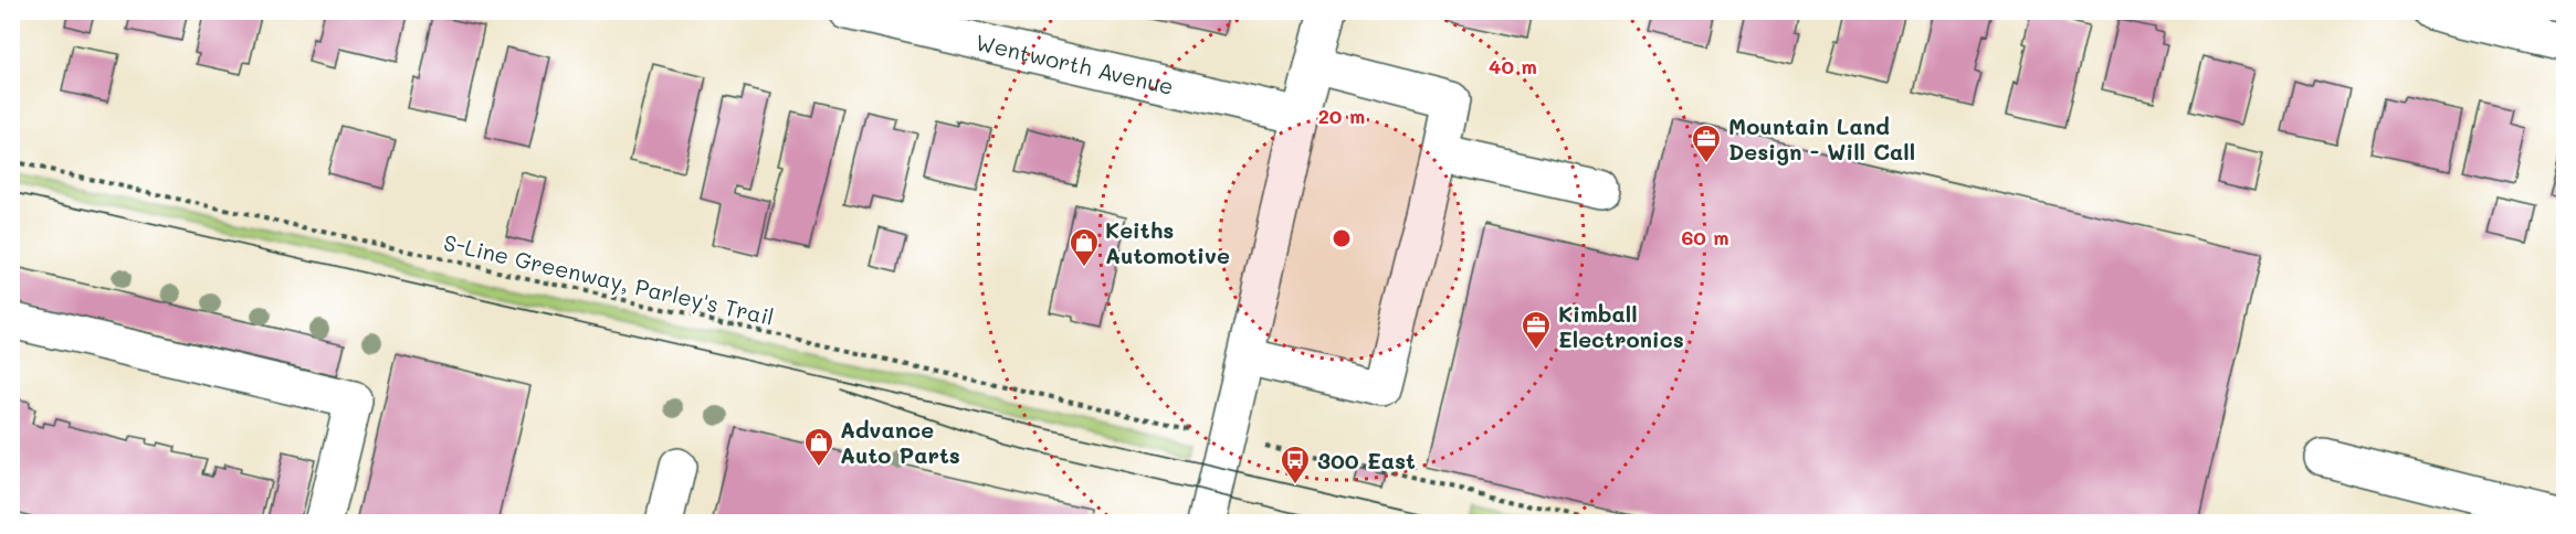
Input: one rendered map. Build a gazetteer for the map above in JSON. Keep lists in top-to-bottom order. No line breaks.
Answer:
{"streets":{"street":["Wentworth Avenue"],"path":["S-Line Greenway, Parley's Trail"]},"places":{"office":["Mountain Land Design - Will Call","Kimball Electronics"],"shop":["Keiths Automotive","Advance Auto Parts"],"bus stop":["300 East"]},"rings":["40 m","20 m","60 m"]}
